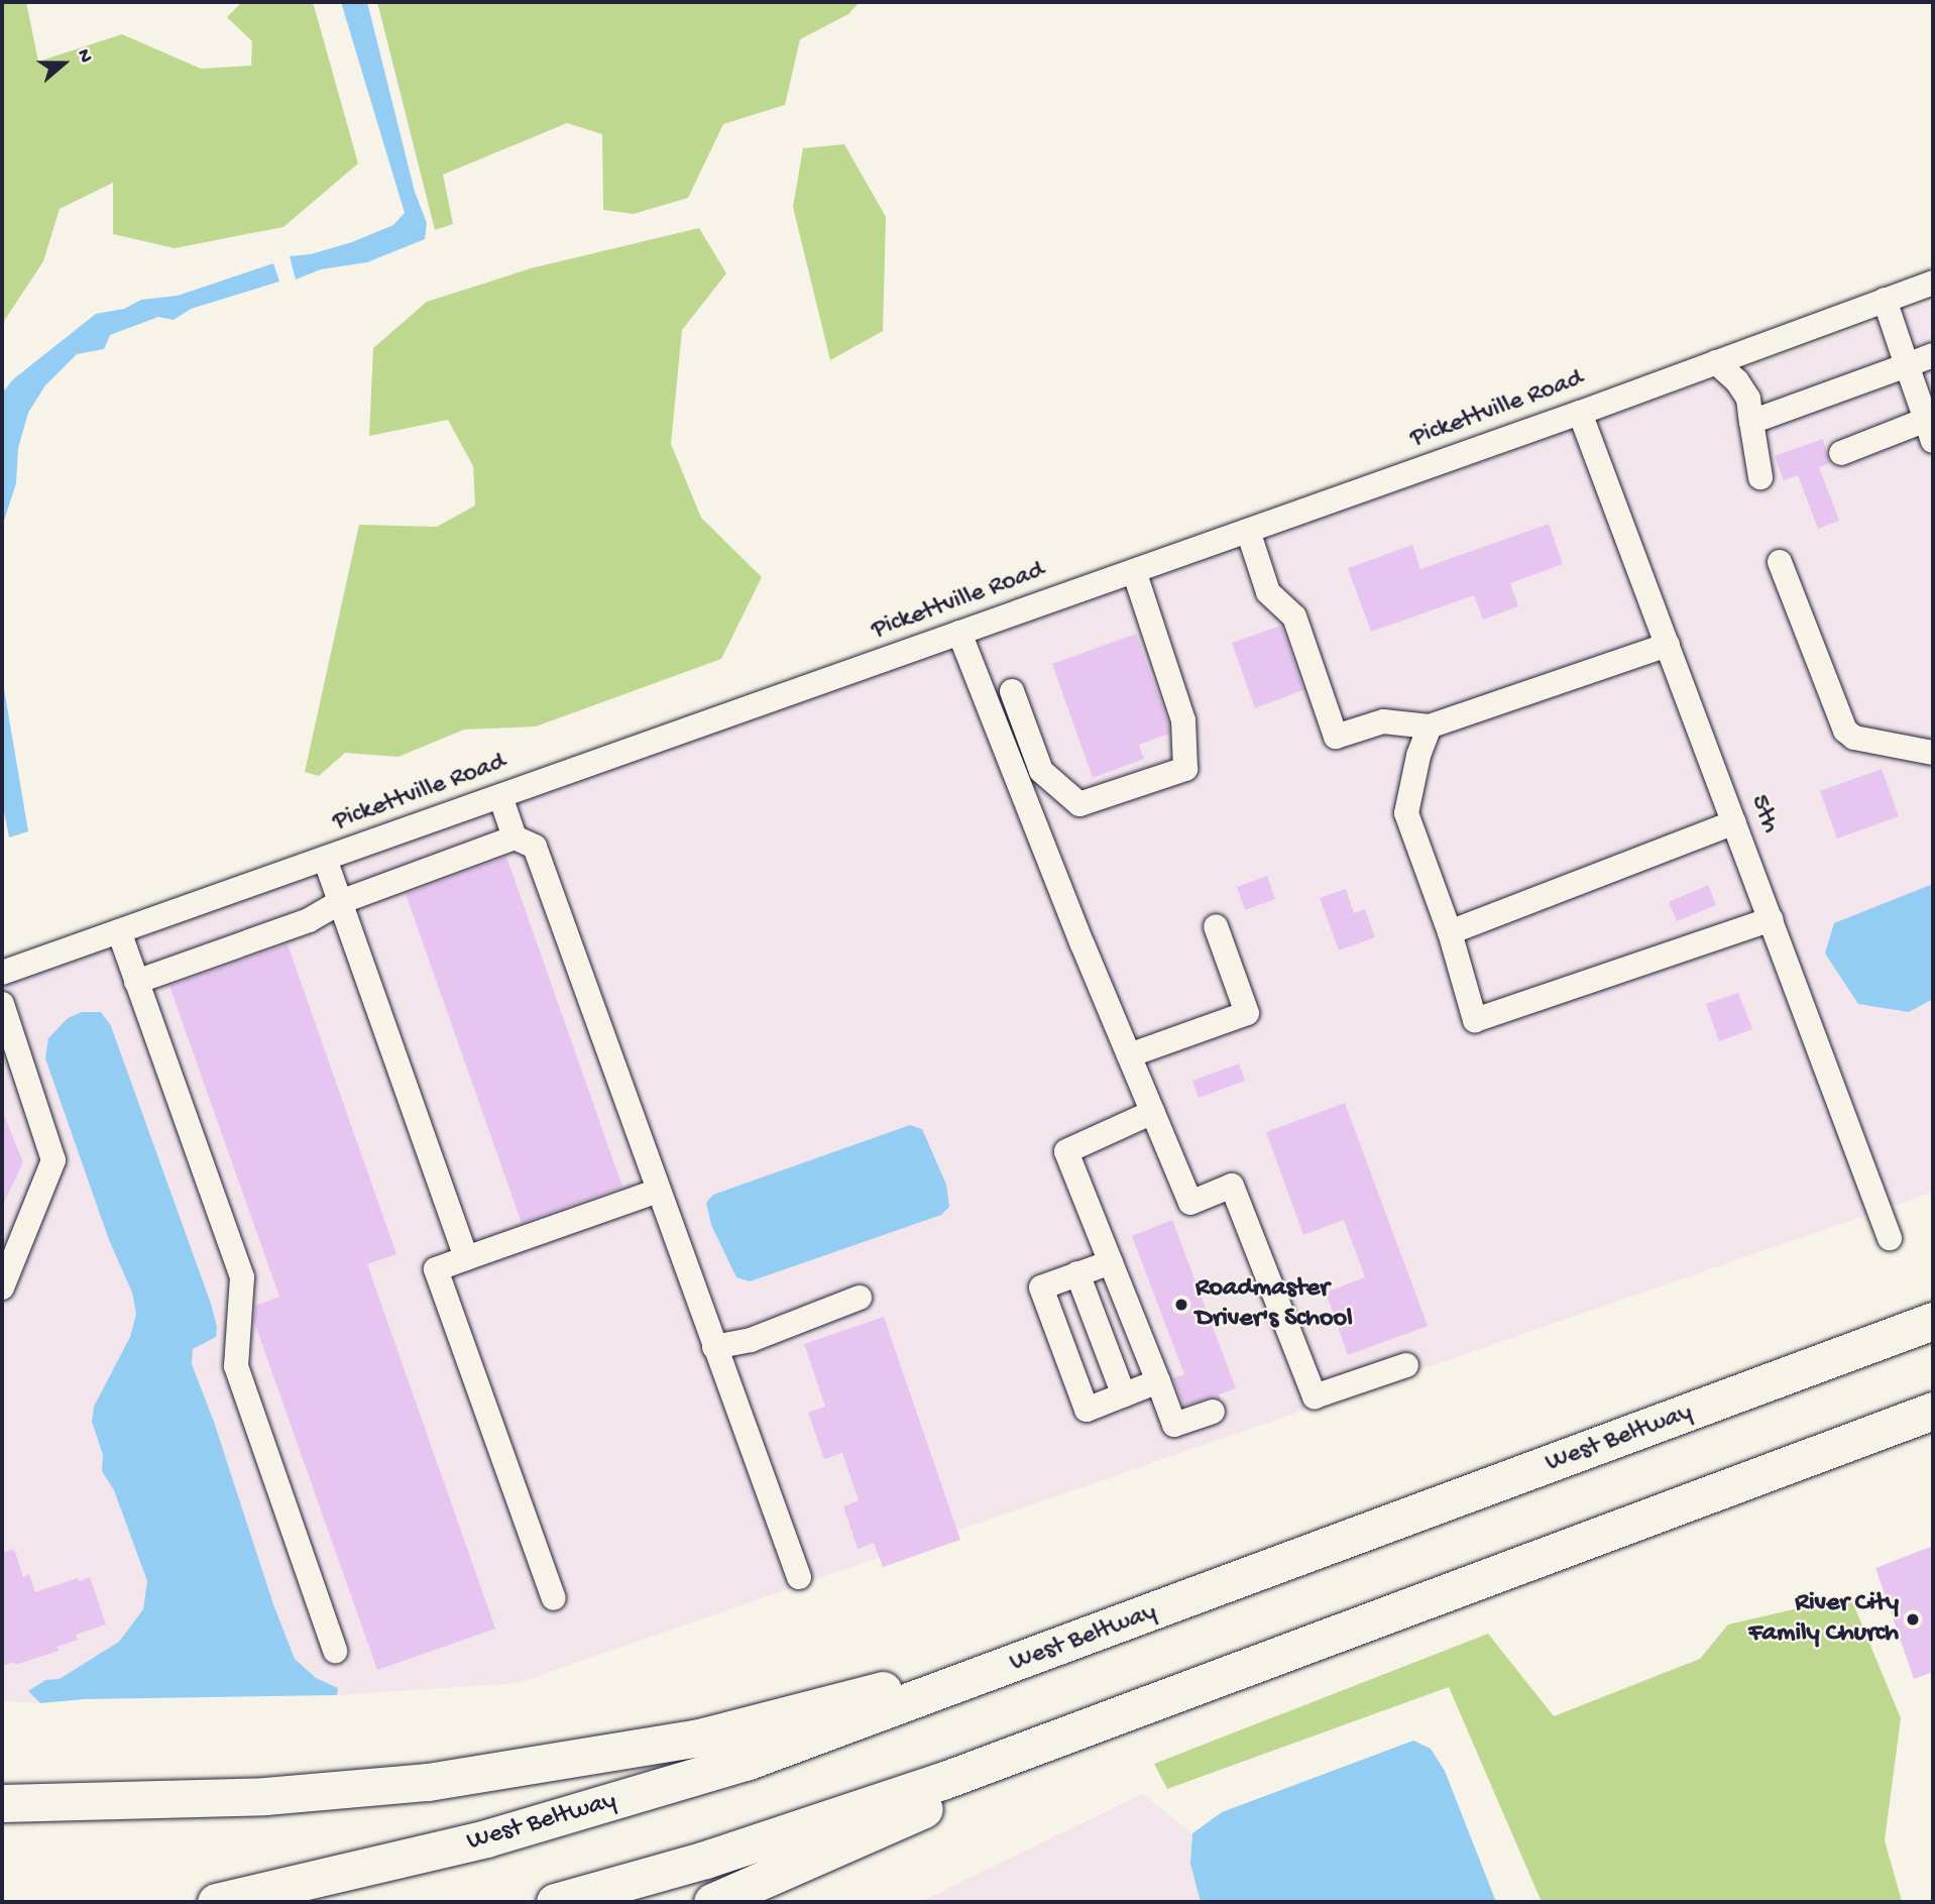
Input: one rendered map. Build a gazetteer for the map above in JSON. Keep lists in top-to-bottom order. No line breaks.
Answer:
{"streets":{"highway":["West Beltway"],"street":["Pickettville Road","5th"]},"crossings":[["Pickettville Road","5th"]],"places":["Roadmaster Driver's School","River City Family Church"],"north":"right"}
